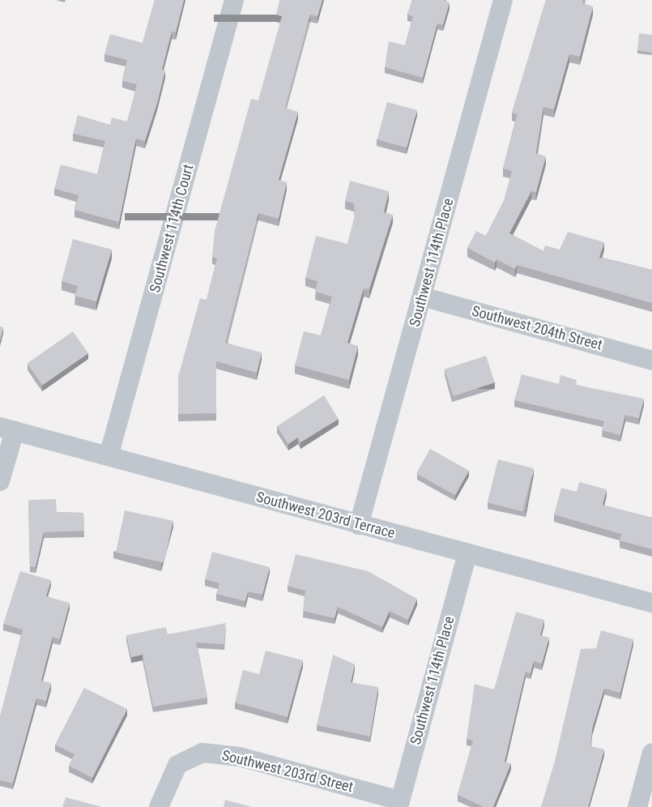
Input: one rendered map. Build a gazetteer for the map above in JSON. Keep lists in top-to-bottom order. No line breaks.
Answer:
{"streets":{"street":["Southwest 114th Court","Southwest 114th Place","Southwest 204th Street","Southwest 203rd Terrace","Southwest 203rd Street"]},"crossings":[["Southwest 114th Court","Southwest 203rd Terrace"],["Southwest 114th Place","Southwest 204th Street"],["Southwest 114th Place","Southwest 203rd Terrace"],["Southwest 114th Place","Southwest 203rd Street"]]}
